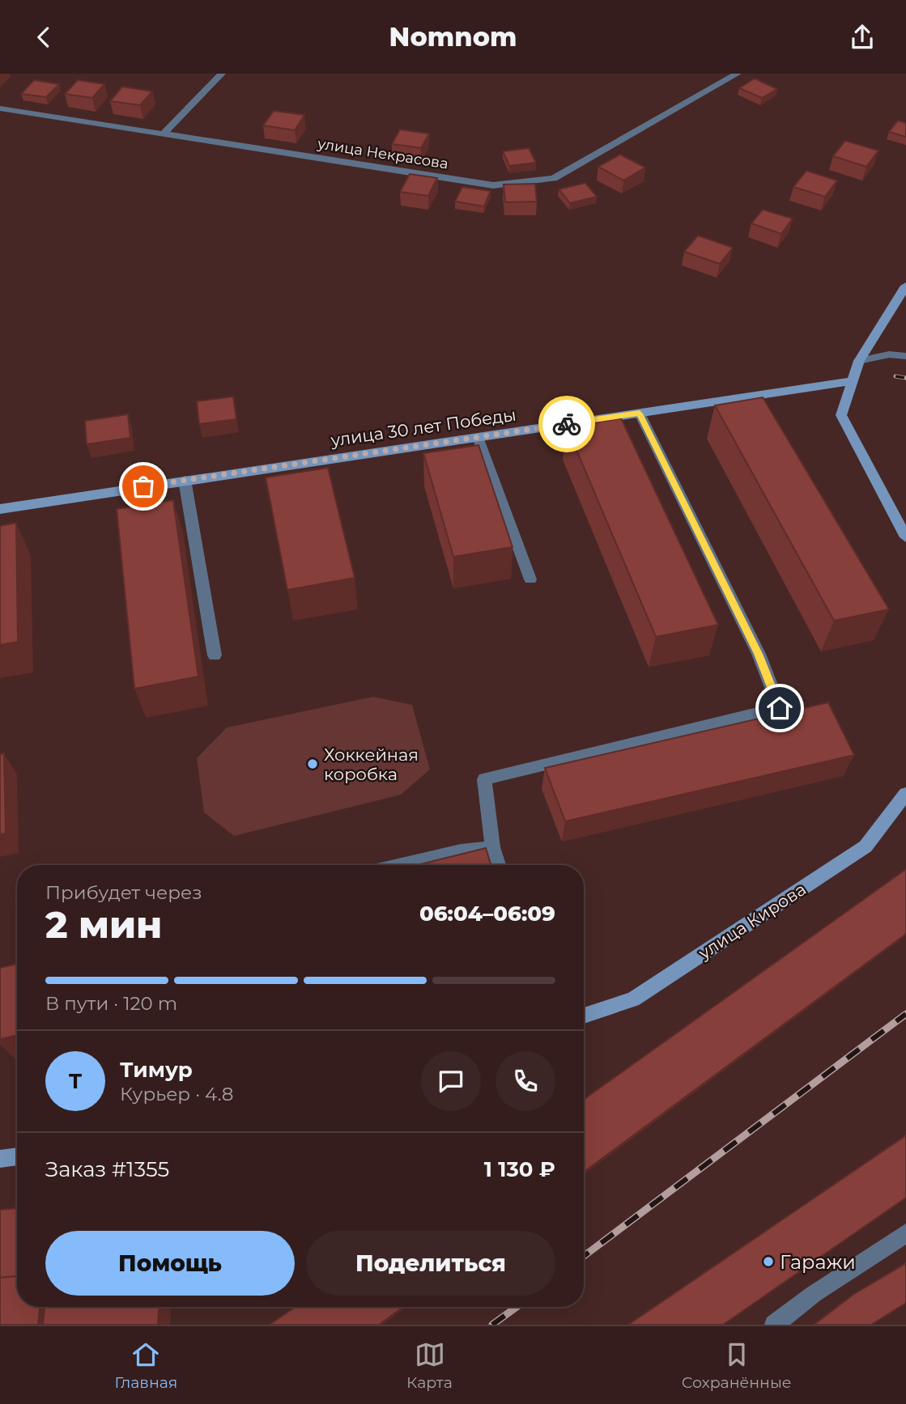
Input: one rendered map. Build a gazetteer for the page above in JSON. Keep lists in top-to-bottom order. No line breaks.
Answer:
{"streets":{"street":["улица 30 лет Победы","улица Кирова"],"lane":["улица Некрасова"]},"places":["Хоккейная коробка","Гаражи"],"page":{"header":"Nomnom","heading":["2 мин","Прибудет через","06:04–06:09"],"panel":["Тимур","Курьер · 4.8","Заказ #1355","1 130 ₽"],"bar":"В пути · 120 m","round":"Т","buttons":["Помощь","Поделиться"],"tabs":["Главная","Карта","Сохранённые"]}}
